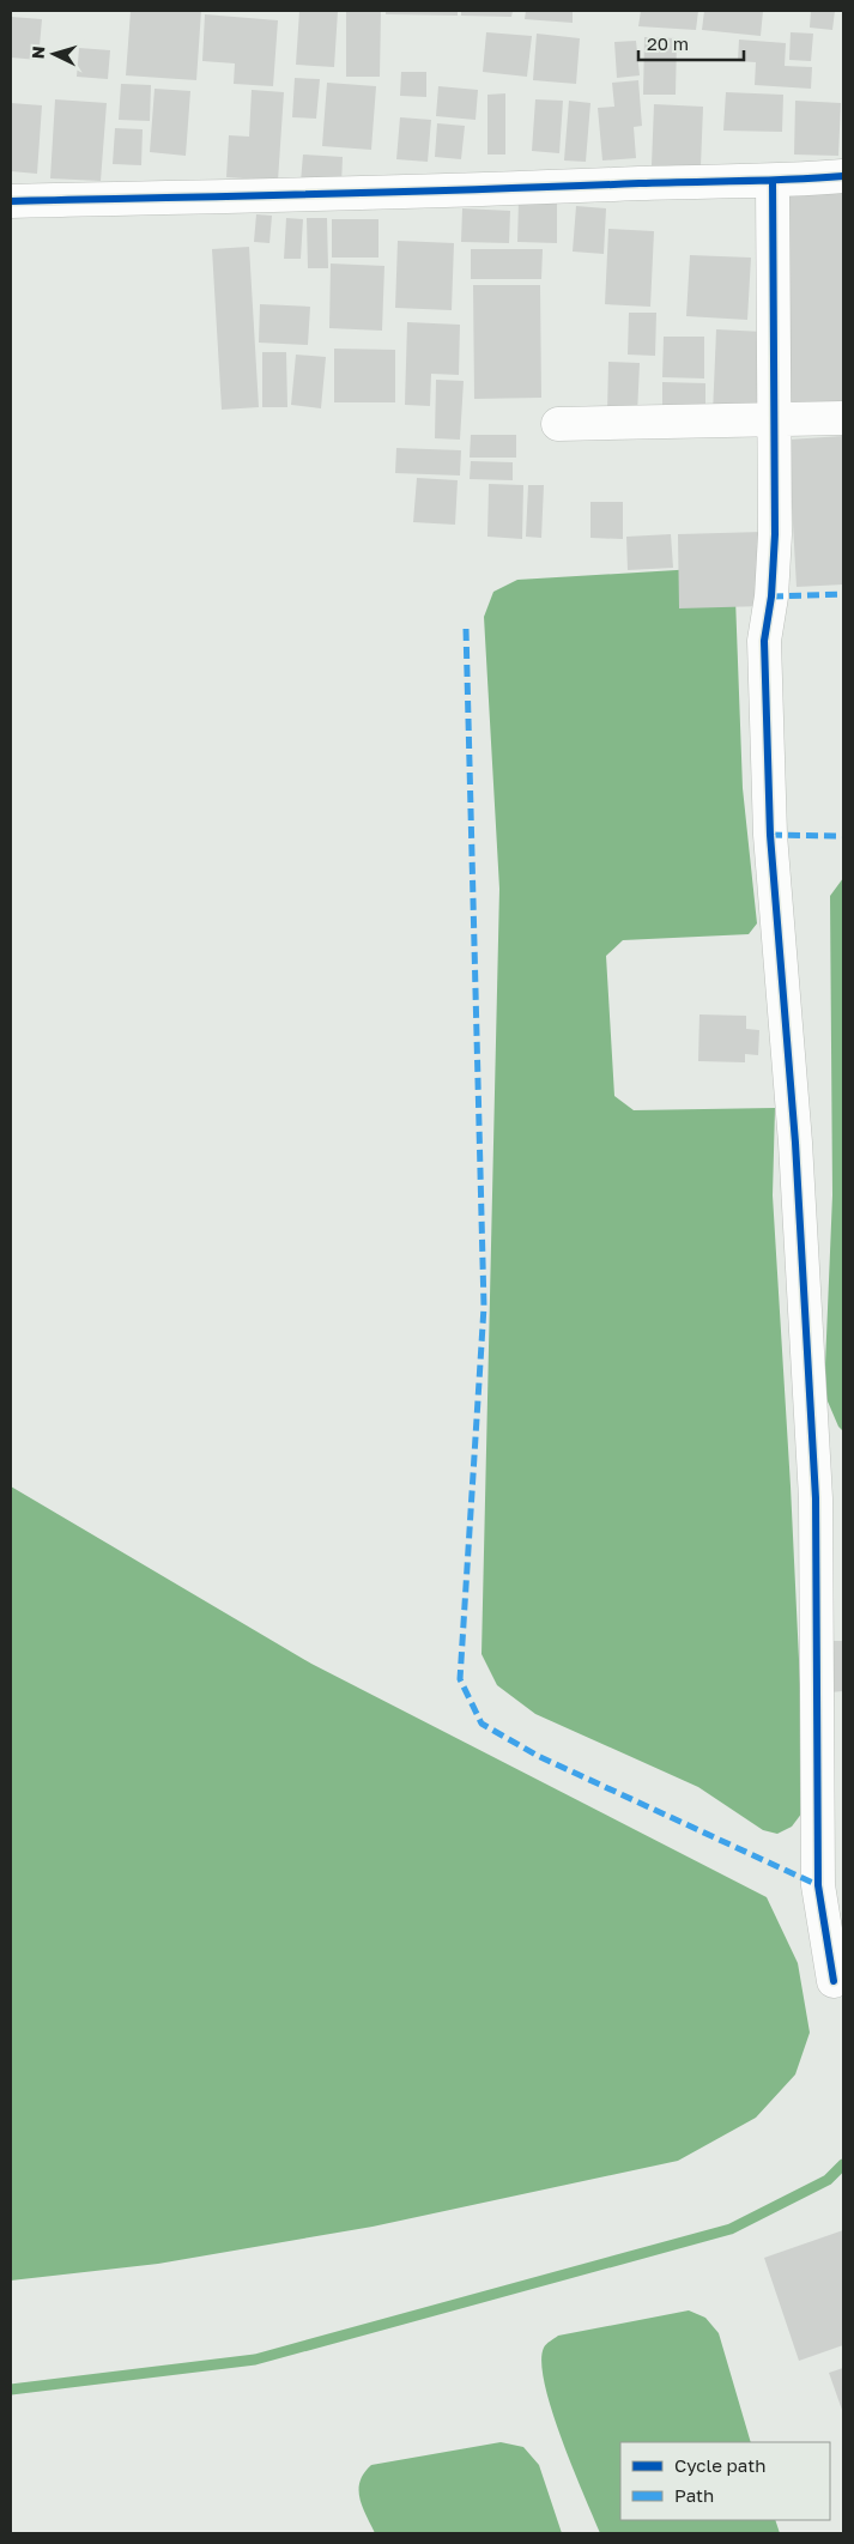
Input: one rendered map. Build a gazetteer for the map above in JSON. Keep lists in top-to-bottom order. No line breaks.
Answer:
{"legend":["Cycle path","Path"],"scale_bar":"20 m","north":"left"}
